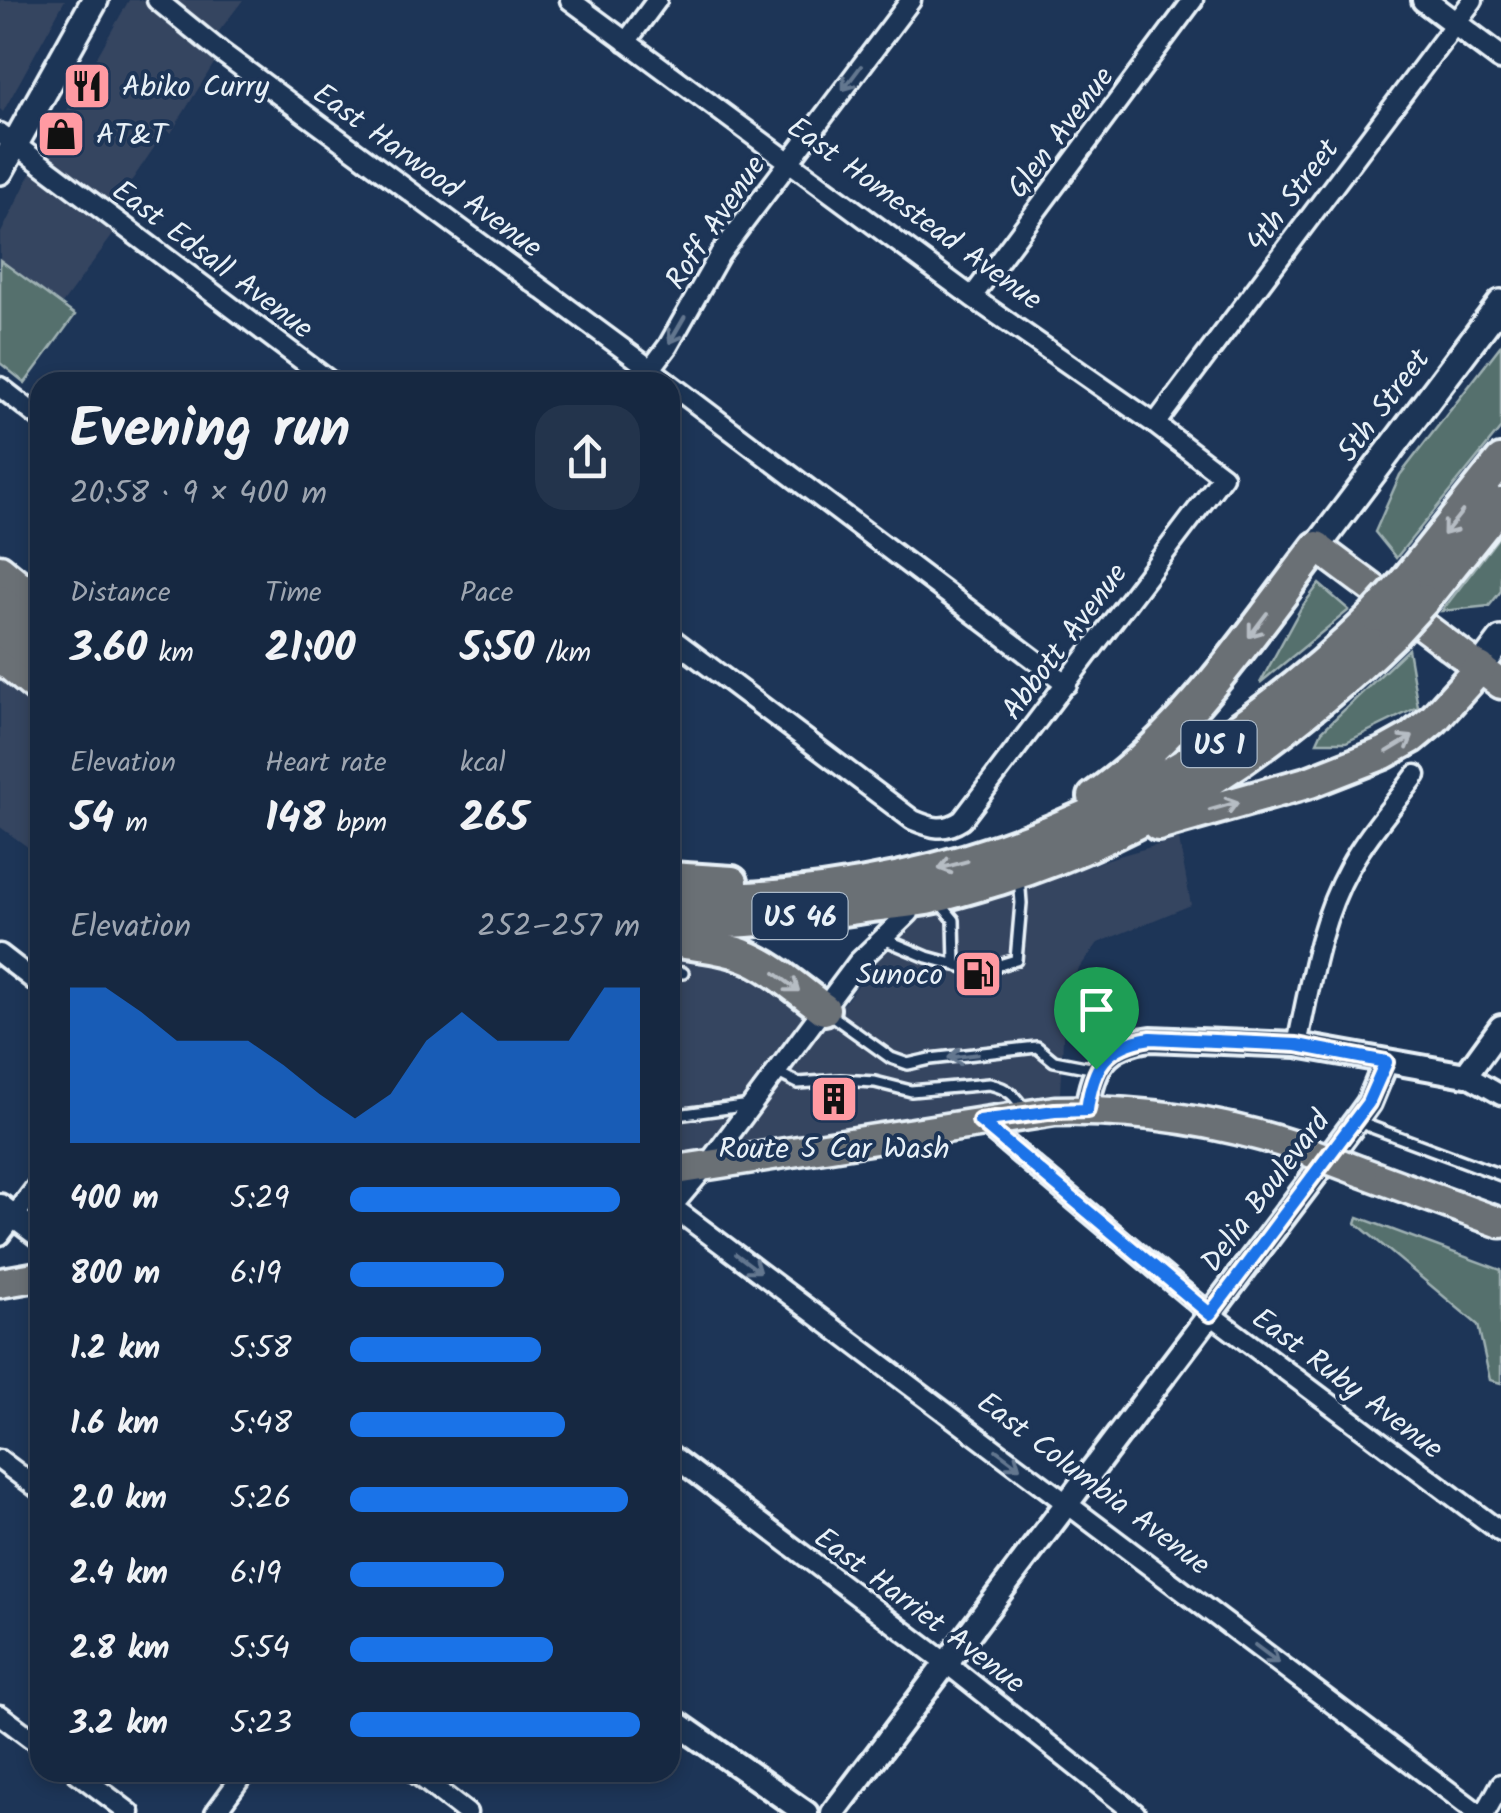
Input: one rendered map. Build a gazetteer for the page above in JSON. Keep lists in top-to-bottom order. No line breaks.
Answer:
{"streets":{"highway":["US 1","US 46"],"main road":["5th Street"],"street":["Glen Avenue","East Harwood Avenue","4th Street","East Homestead Avenue","Roff Avenue","East Edsall Avenue","Abbott Avenue","Delia Boulevard","East Ruby Avenue","East Columbia Avenue","East Harriet Avenue"]},"crossings":[["Glen Avenue","East Homestead Avenue"],["East Harwood Avenue","Abbott Avenue"],["4th Street","East Homestead Avenue"],["East Homestead Avenue","Roff Avenue"],["East Homestead Avenue","Abbott Avenue"],["US 1","US 46"],["Delia Boulevard","East Ruby Avenue"],["Delia Boulevard","East Columbia Avenue"],["Delia Boulevard","East Harriet Avenue"]],"one_way":["Roff Avenue","East Columbia Avenue"],"places":{"restaurant":["Abiko Curry"],"shop":["AT&T"],"fuel station":["Sunoco"],"building":["Route 5 Car Wash"]},"page":{"heading":["Evening run","20:58 · 9 × 400 m"],"stats":[["Distance","3.60 km"],["Time","21:00"],["Pace","5:50 /km"],["Elevation","54 m"],["Heart rate","148 bpm"],["kcal","265"]],"chart":["Elevation","252–257 m"],"list":[{"name":"400 m","note":"5:29"},{"name":"800 m","note":"6:19"},{"name":"1.2 km","note":"5:58"},{"name":"1.6 km","note":"5:48"},{"name":"2.0 km","note":"5:26"},{"name":"2.4 km","note":"6:19"},{"name":"2.8 km","note":"5:54"},{"name":"3.2 km","note":"5:23"}]}}
